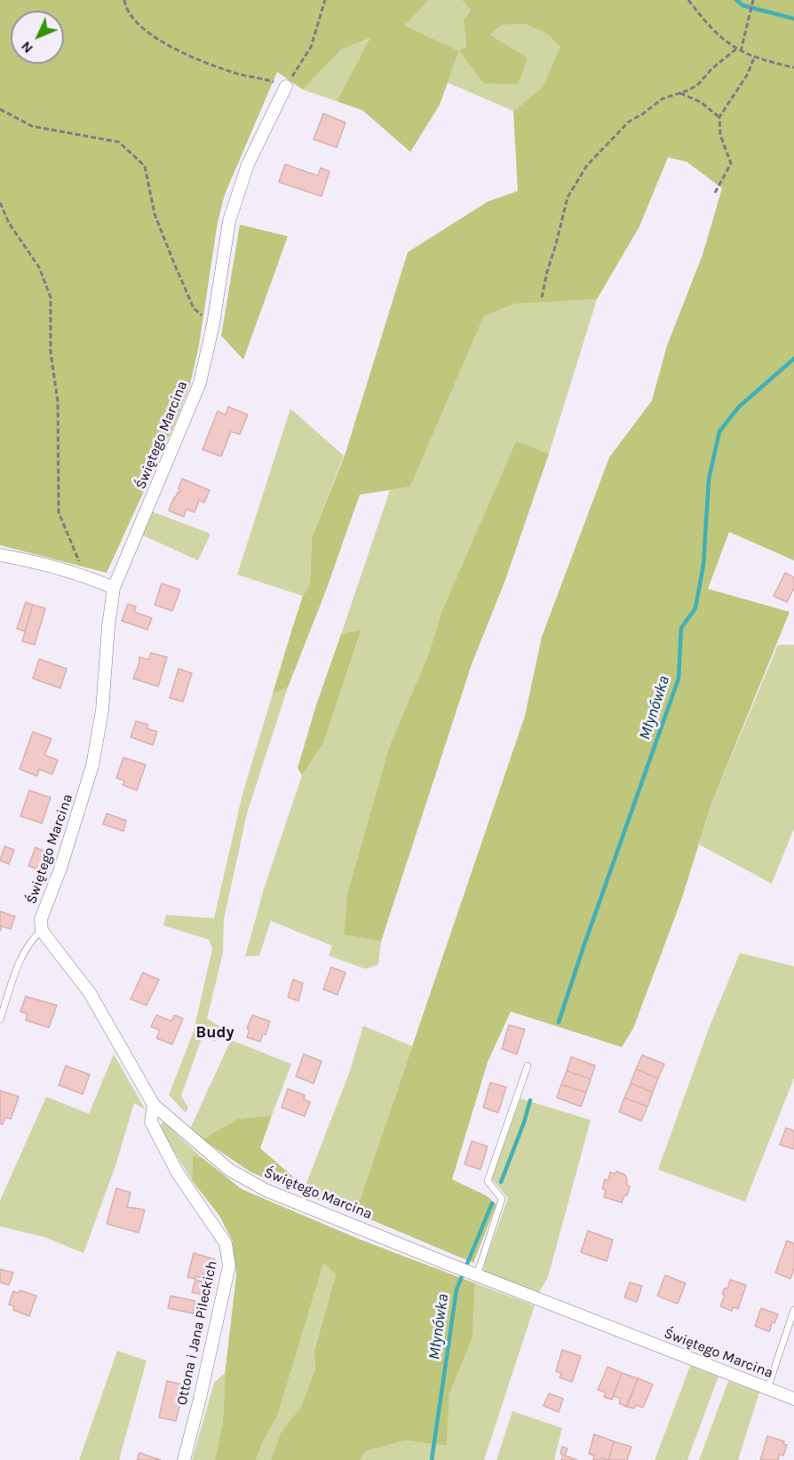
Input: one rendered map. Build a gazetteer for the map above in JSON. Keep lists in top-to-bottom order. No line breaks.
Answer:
{"streets":{"street":["Świętego Marcina","Ottona i Jana Pileckich"]},"crossings":[["Świętego Marcina","Ottona i Jana Pileckich"]],"districts":["Budy"],"water":["Młynówka"],"north":"bottom left"}
